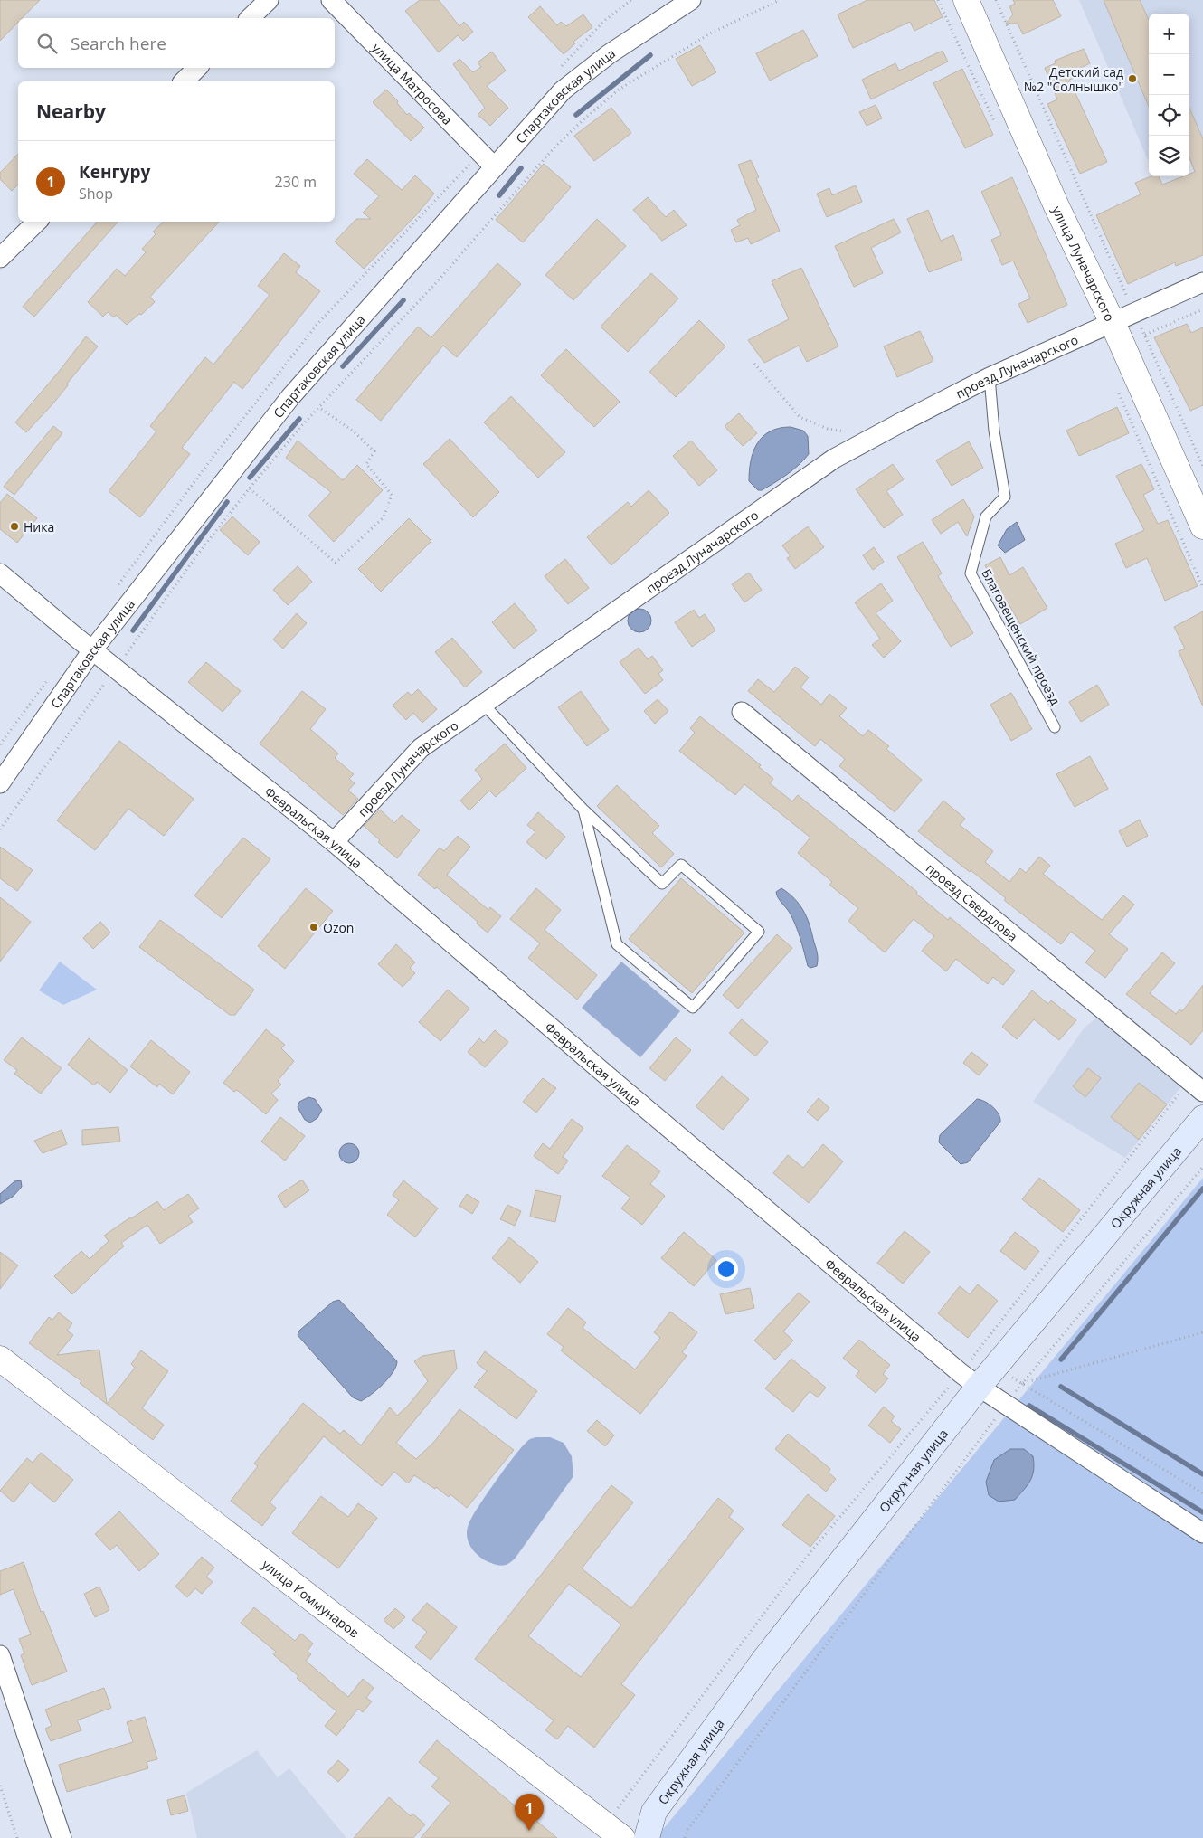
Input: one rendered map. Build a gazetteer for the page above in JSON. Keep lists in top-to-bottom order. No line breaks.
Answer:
{"streets":{"main road":["Окружная улица"],"street":["улица Матросова","Спартаковская улица","улица Луначарского","проезд Луначарского","Февральская улица","проезд Свердлова","улица Коммунаров"],"lane":["Благовещенский проезд"]},"crossings":[["улица Матросова","Спартаковская улица"],["Спартаковская улица","Февральская улица"],["улица Луначарского","проезд Луначарского"],["проезд Луначарского","Благовещенский проезд"],["проезд Луначарского","Февральская улица"],["Февральская улица","Окружная улица"]],"places":["Детский сад №2 \"Солнышко\"","Ника","Ozon"],"page":{"map_buttons":["+","−"],"search":"Search here","heading":"Nearby","list":[{"mark":"1","name":"Кенгуру","note":"Shop","value":"230 m"}],"pins":"1"}}
